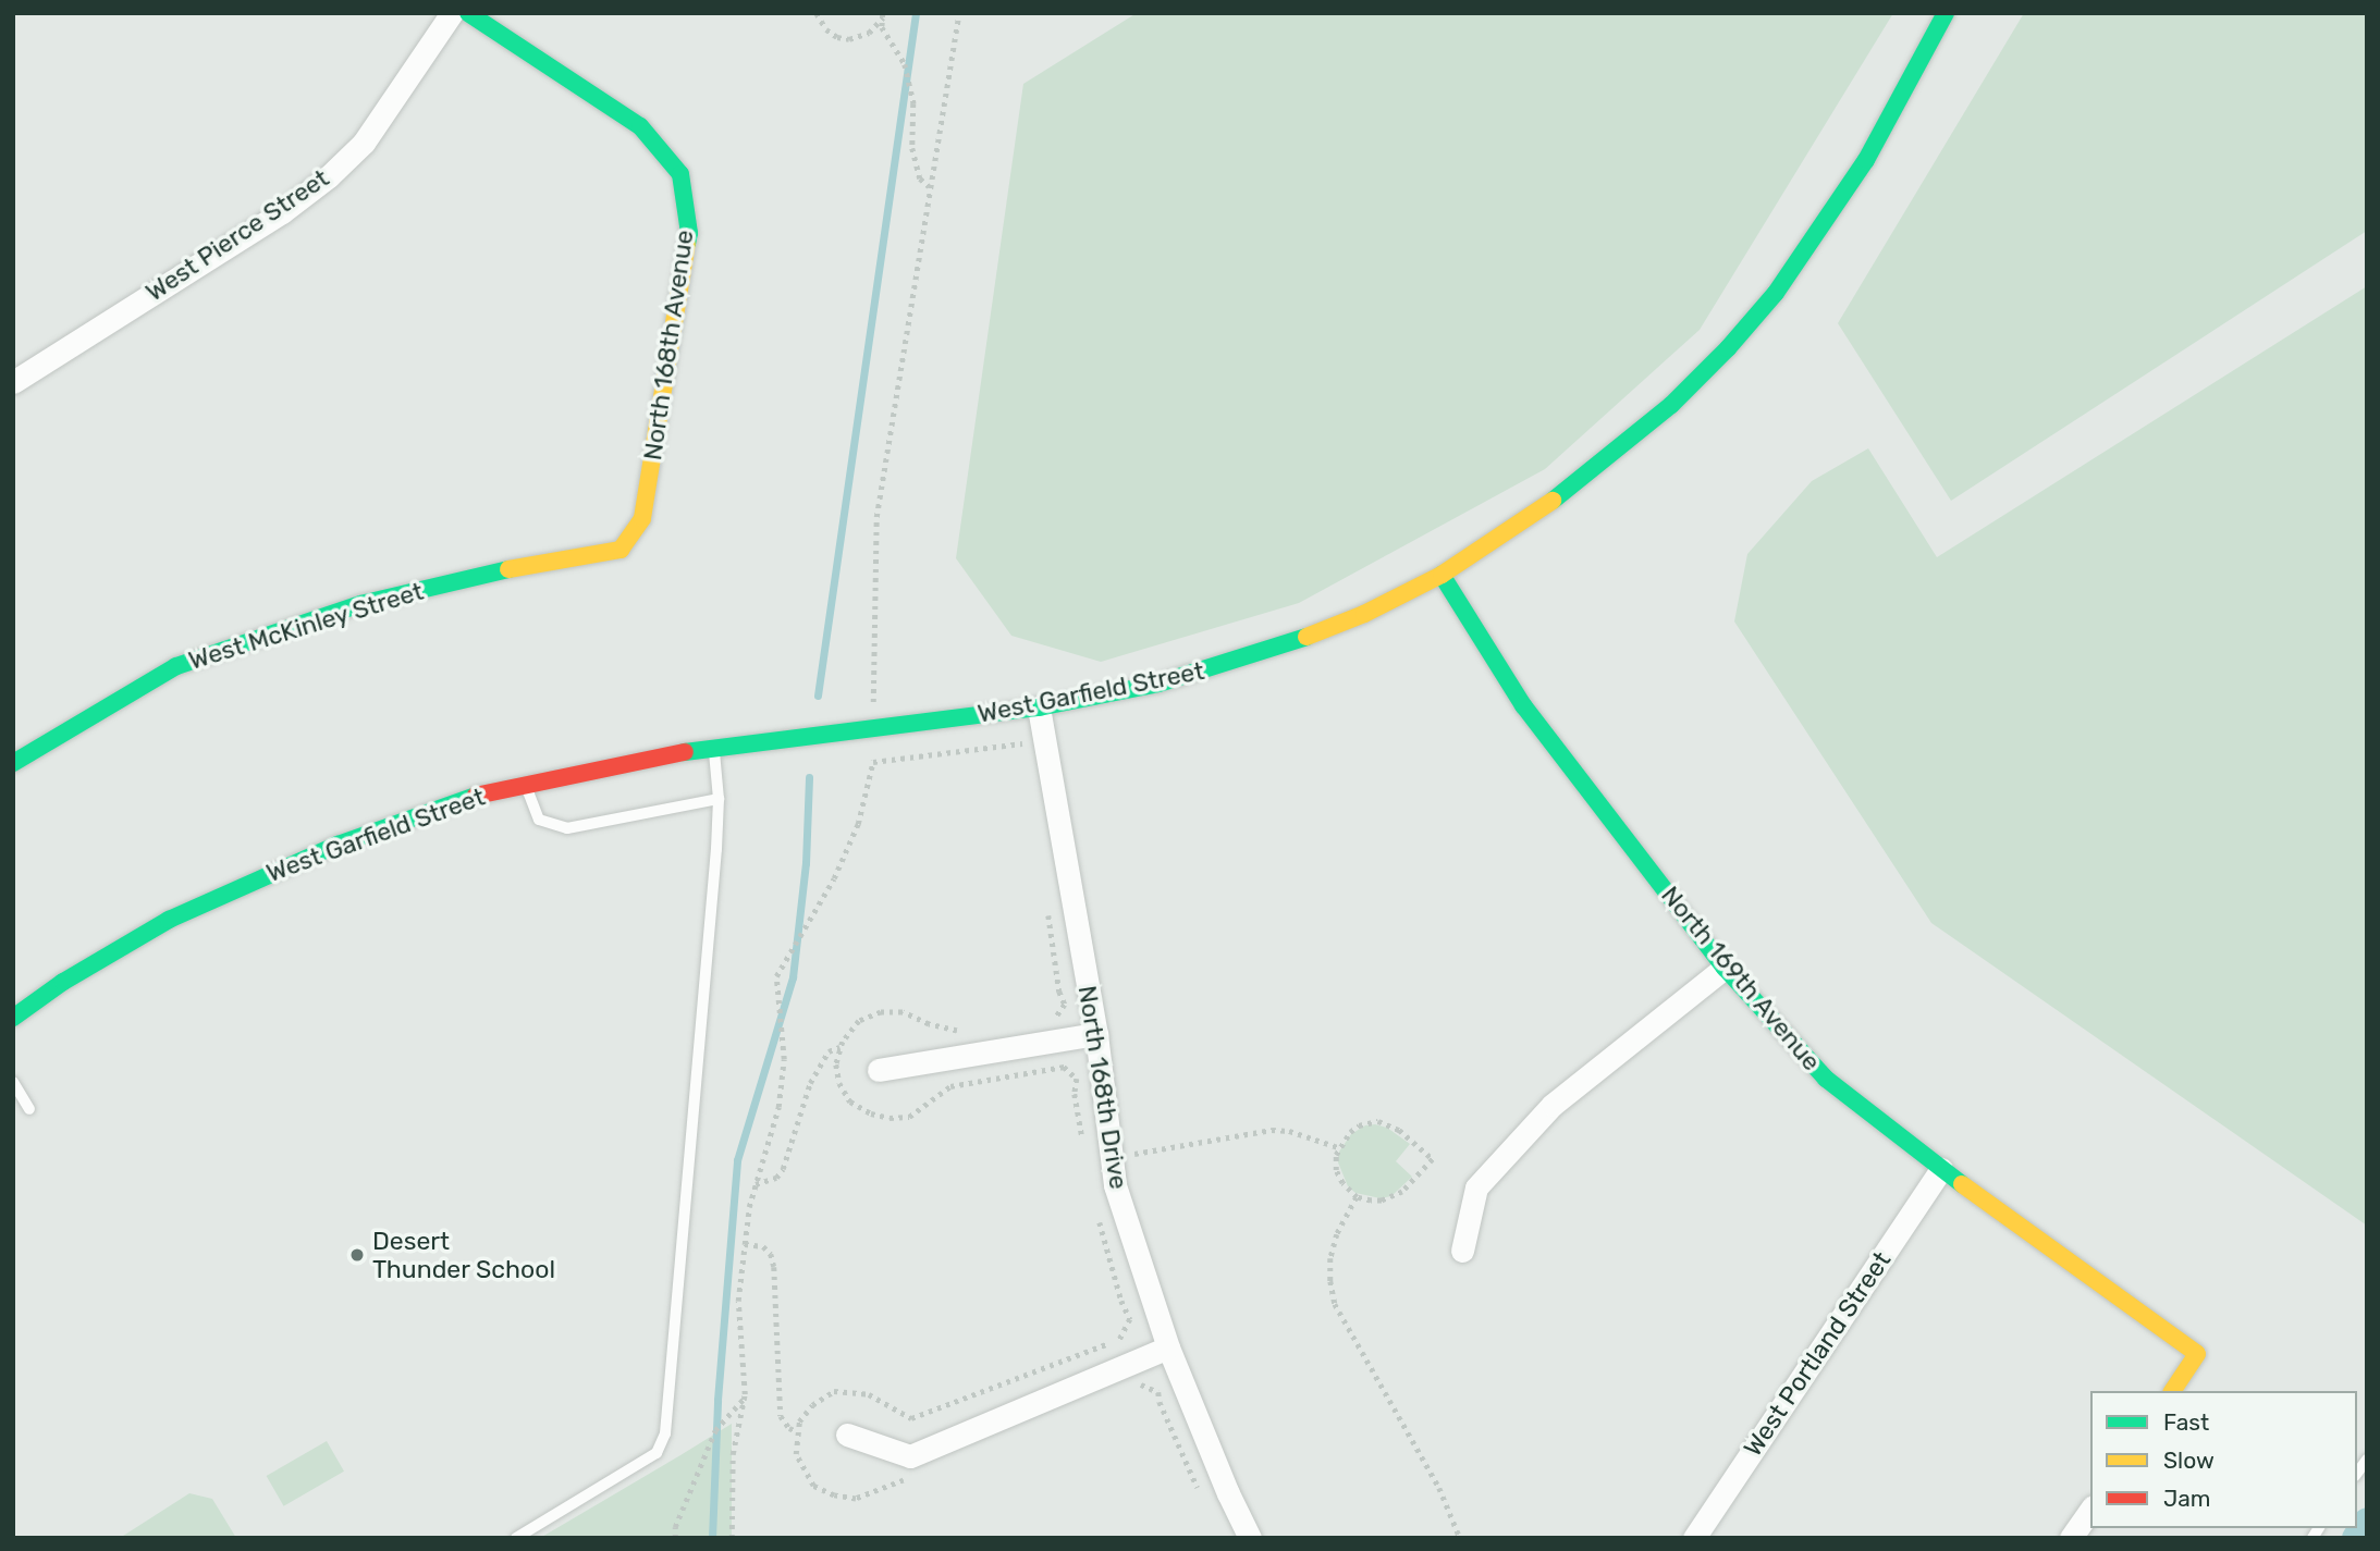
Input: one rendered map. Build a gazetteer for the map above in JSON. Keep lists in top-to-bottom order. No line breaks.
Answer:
{"streets":{"street":["West Pierce Street","North 168th Avenue","West McKinley Street","West Garfield Street","North 169th Avenue","North 168th Drive","West Portland Street"]},"crossings":[["North 168th Avenue","West McKinley Street"],["West Garfield Street","North 169th Avenue"],["West Garfield Street","North 168th Drive"],["North 169th Avenue","West Portland Street"]],"places":["Desert Thunder School"],"legend":["Fast","Slow","Jam"]}
